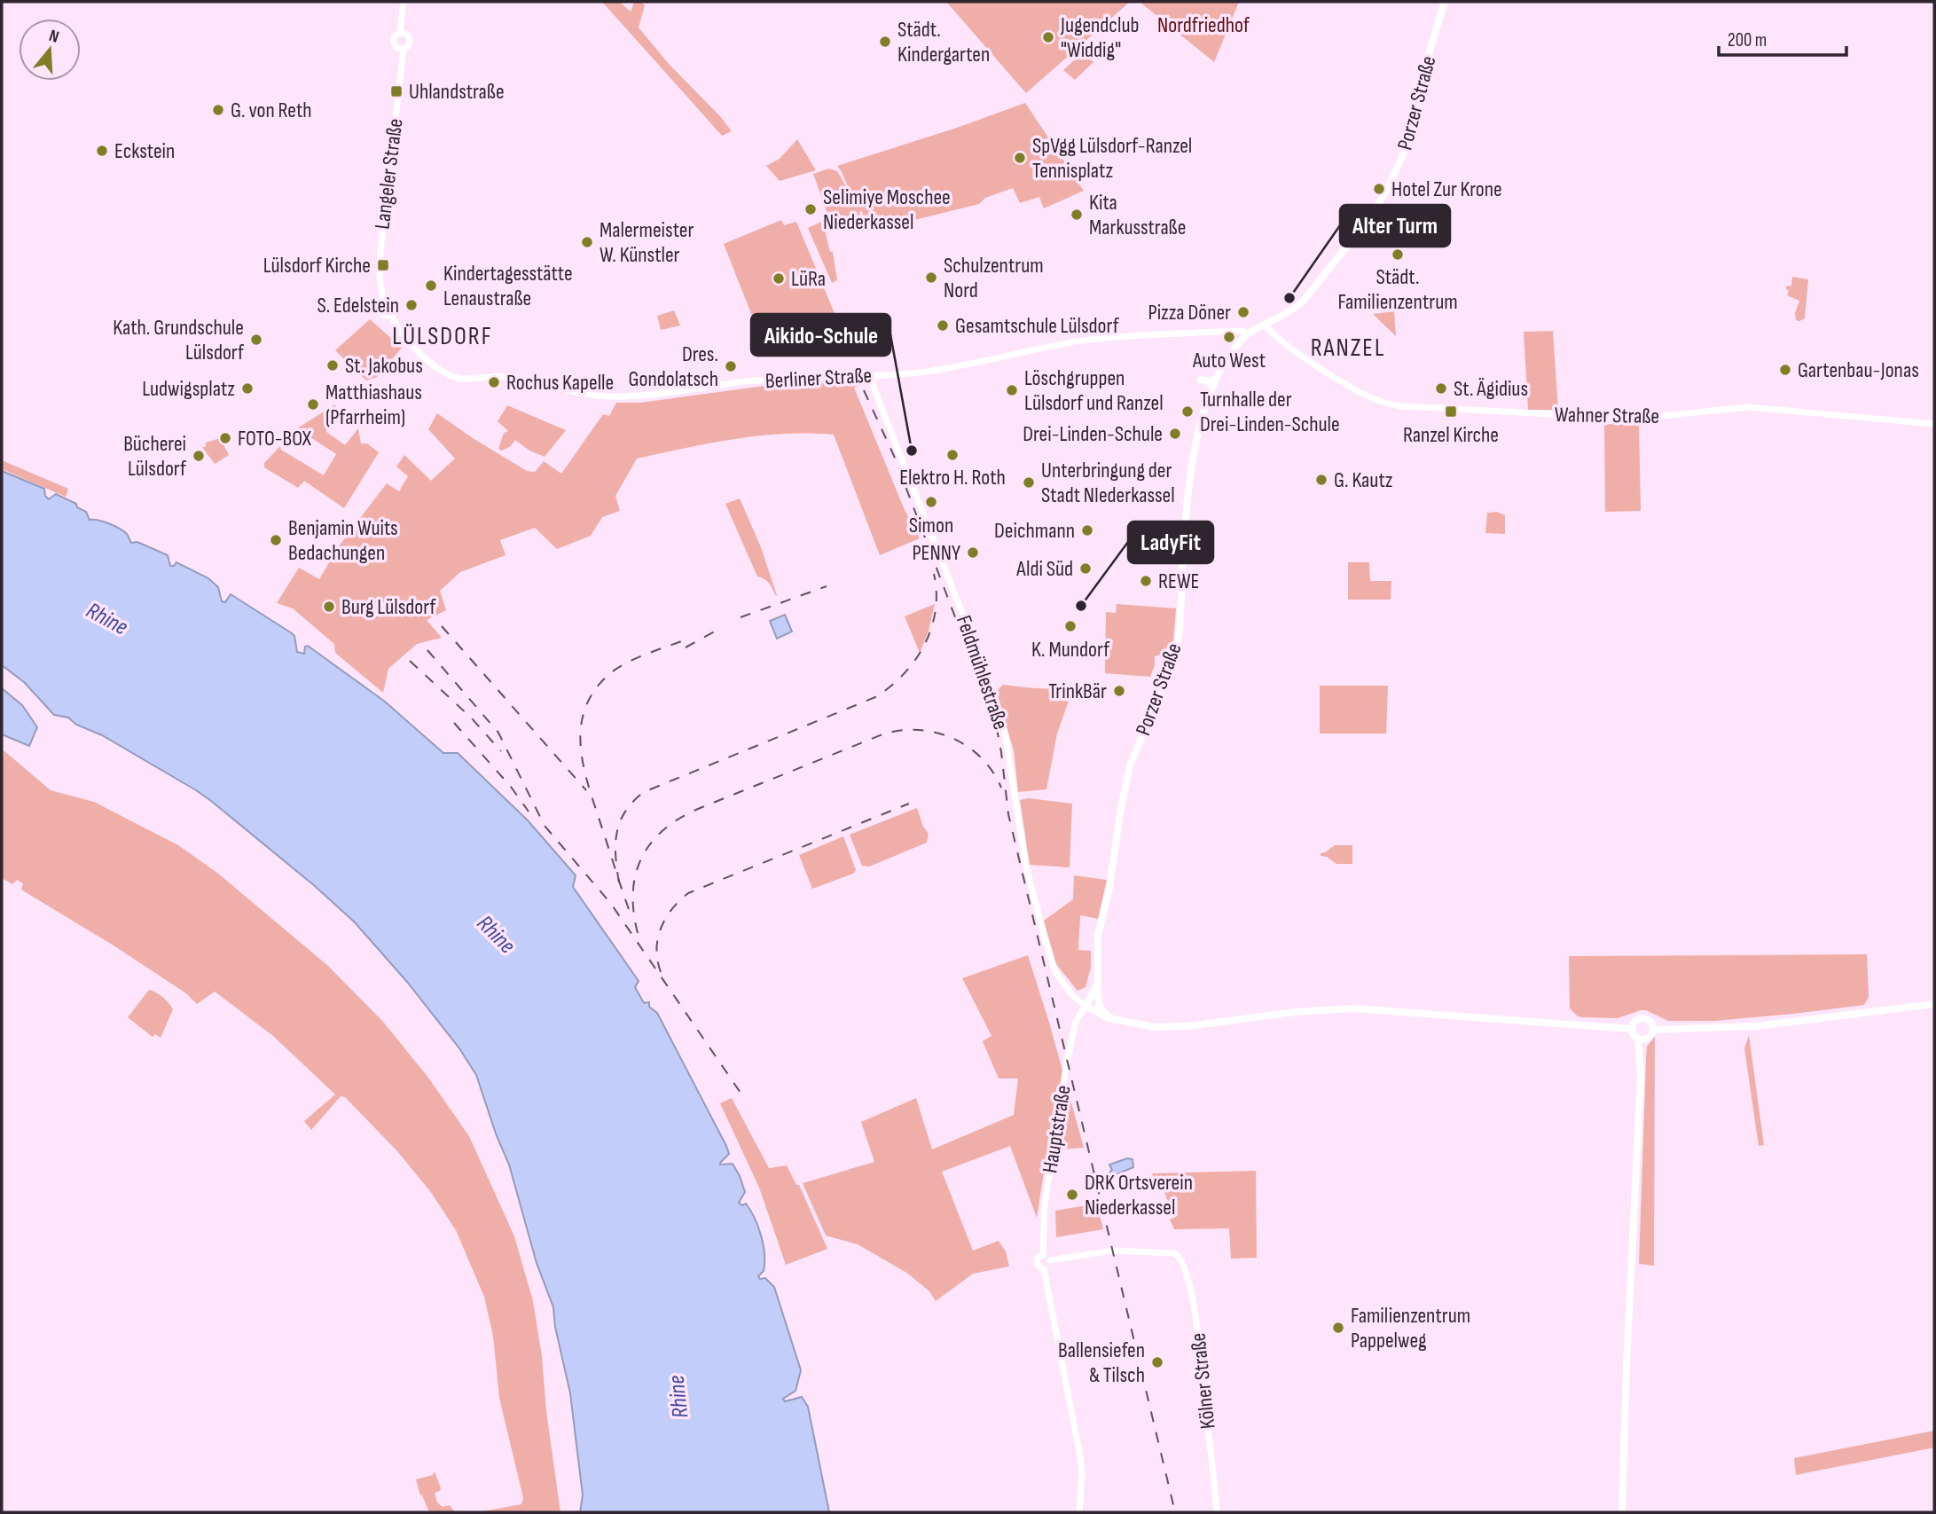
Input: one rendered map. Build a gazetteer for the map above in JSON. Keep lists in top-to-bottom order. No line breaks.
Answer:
{"streets":{"main road":["Porzer Straße"],"street":["Langeler Straße","Berliner Straße","Wahner Straße","Feldmühlestraße","Hauptstraße","Kölner Straße"]},"crossings":[["Porzer Straße","Berliner Straße"],["Porzer Straße","Wahner Straße"],["Porzer Straße","Feldmühlestraße"],["Porzer Straße","Hauptstraße"],["Langeler Straße","Berliner Straße"],["Berliner Straße","Feldmühlestraße"],["Feldmühlestraße","Hauptstraße"],["Hauptstraße","Kölner Straße"]],"districts":["LÜLSDORF","RANZEL"],"water":["Rhine"],"parks":["Nordfriedhof"],"places":{"other":["Jugendclub \"Widdig\"","Städt. Kindergarten","G. von Reth","Eckstein","SpVgg Lülsdorf-Ranzel Tennisplatz","Hotel Zur Krone","Selimiye Moschee Niederkassel","Kita Markusstraße","Malermeister W. Künstler","Städt. Familienzentrum","Schulzentrum Nord","LüRa","Kindertagesstätte Lenaustraße","Alter Turm","S. Edelstein","Pizza Döner","Gesamtschule Lülsdorf","Auto West","Kath. Grundschule Lülsdorf","St. Jakobus","Dres. Gondolatsch","Gartenbau-Jonas","Rochus Kapelle","Ludwigsplatz","St. Ägidius","Löschgruppen Lülsdorf und Ranzel","Matthiashaus (Pfarrheim)","Turnhalle der Drei-Linden-Schule","Drei-Linden-Schule","FOTO-BOX","Aikido-Schule","Elektro H. Roth","Bücherei Lülsdorf","G. Kautz","Unterbringung der Stadt NIederkassel","Simon","Deichmann","Benjamin Wuits Bedachungen","PENNY","Aldi Süd","REWE","LadyFit","Burg Lülsdorf","K. Mundorf","TrinkBär","DRK Ortsverein Niederkassel","Familienzentrum Pappelweg","Ballensiefen & Tilsch"],"transit":["Uhlandstraße","Lülsdorf Kirche","Ranzel Kirche"]},"scale_bar":"200 m","north":"top"}
